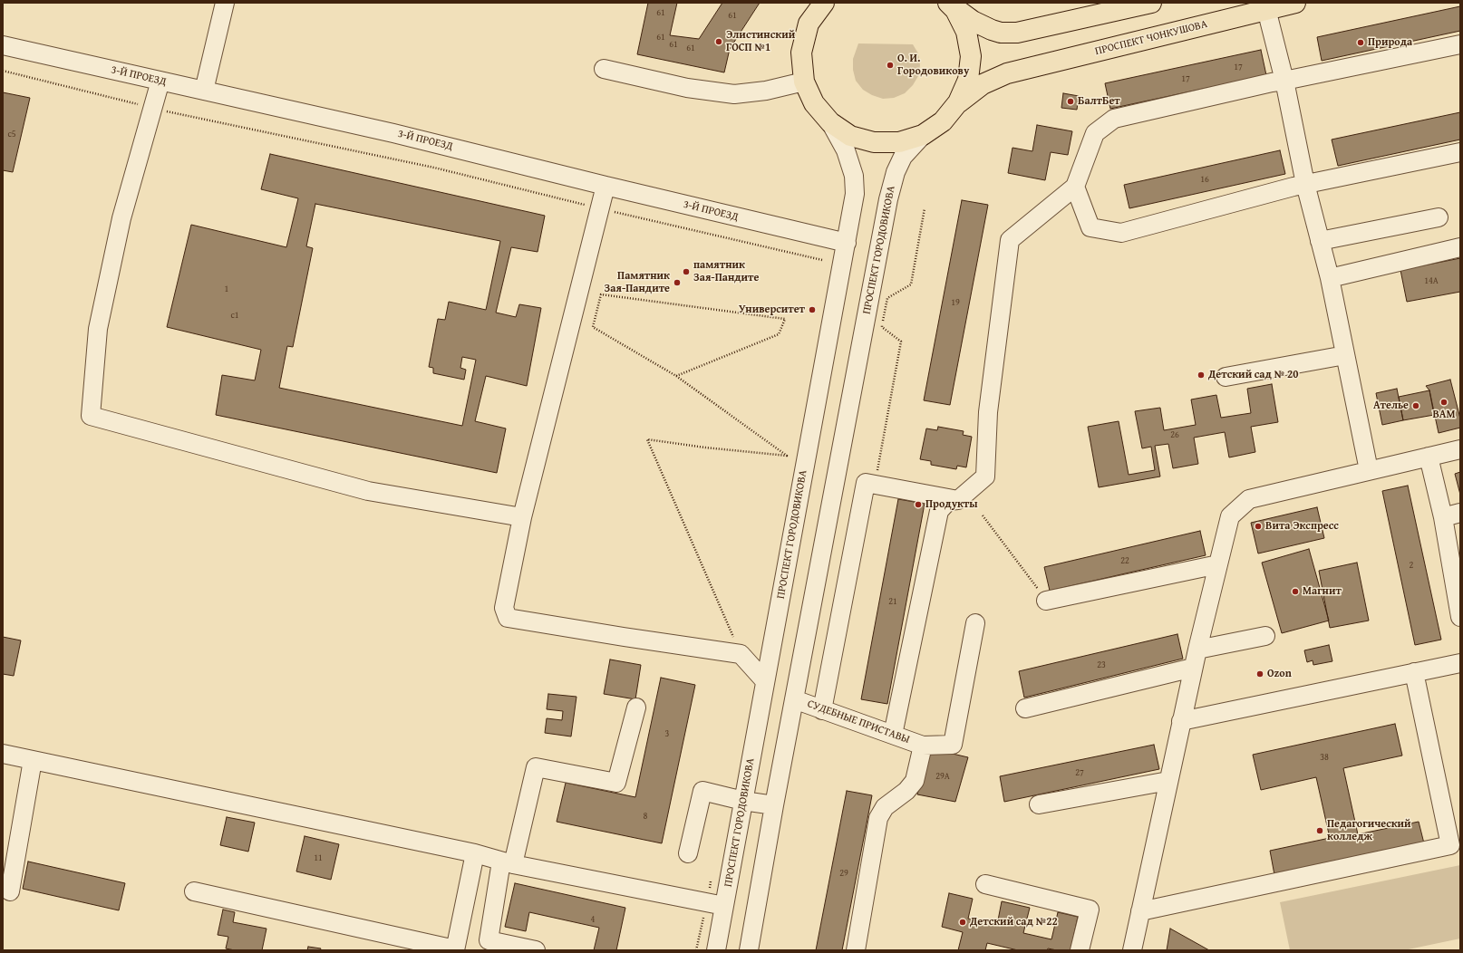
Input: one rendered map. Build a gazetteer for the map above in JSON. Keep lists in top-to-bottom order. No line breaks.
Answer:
{"streets":{"main road":["ПРОСПЕКТ ЧОНКУШОВА"],"street":["3-Й ПРОЕЗД","ПРОСПЕКТ ГОРОДОВИКОВА","СУДЕБНЫЕ ПРИСТАВЫ"]},"crossings":[["3-Й ПРОЕЗД","ПРОСПЕКТ ГОРОДОВИКОВА"],["ПРОСПЕКТ ГОРОДОВИКОВА","СУДЕБНЫЕ ПРИСТАВЫ"]],"places":["Элистинский ГОСП №1","Природа","О. И. Городовикову","БалтБет","памятник Зая-Пандите","Памятник Зая-Пандите","Университет","Детский сад № 20","ВАМ","Ателье","Продукты","Вита Экспресс","Магнит","Ozon","Педагогический колледж","Детский сад №22"],"house_numbers":["61","61","61","61","61","17","17","с5","16","14А","1","19","с1","26","22","2","21","23","3","38","27","29А","8","11","29","4"]}
